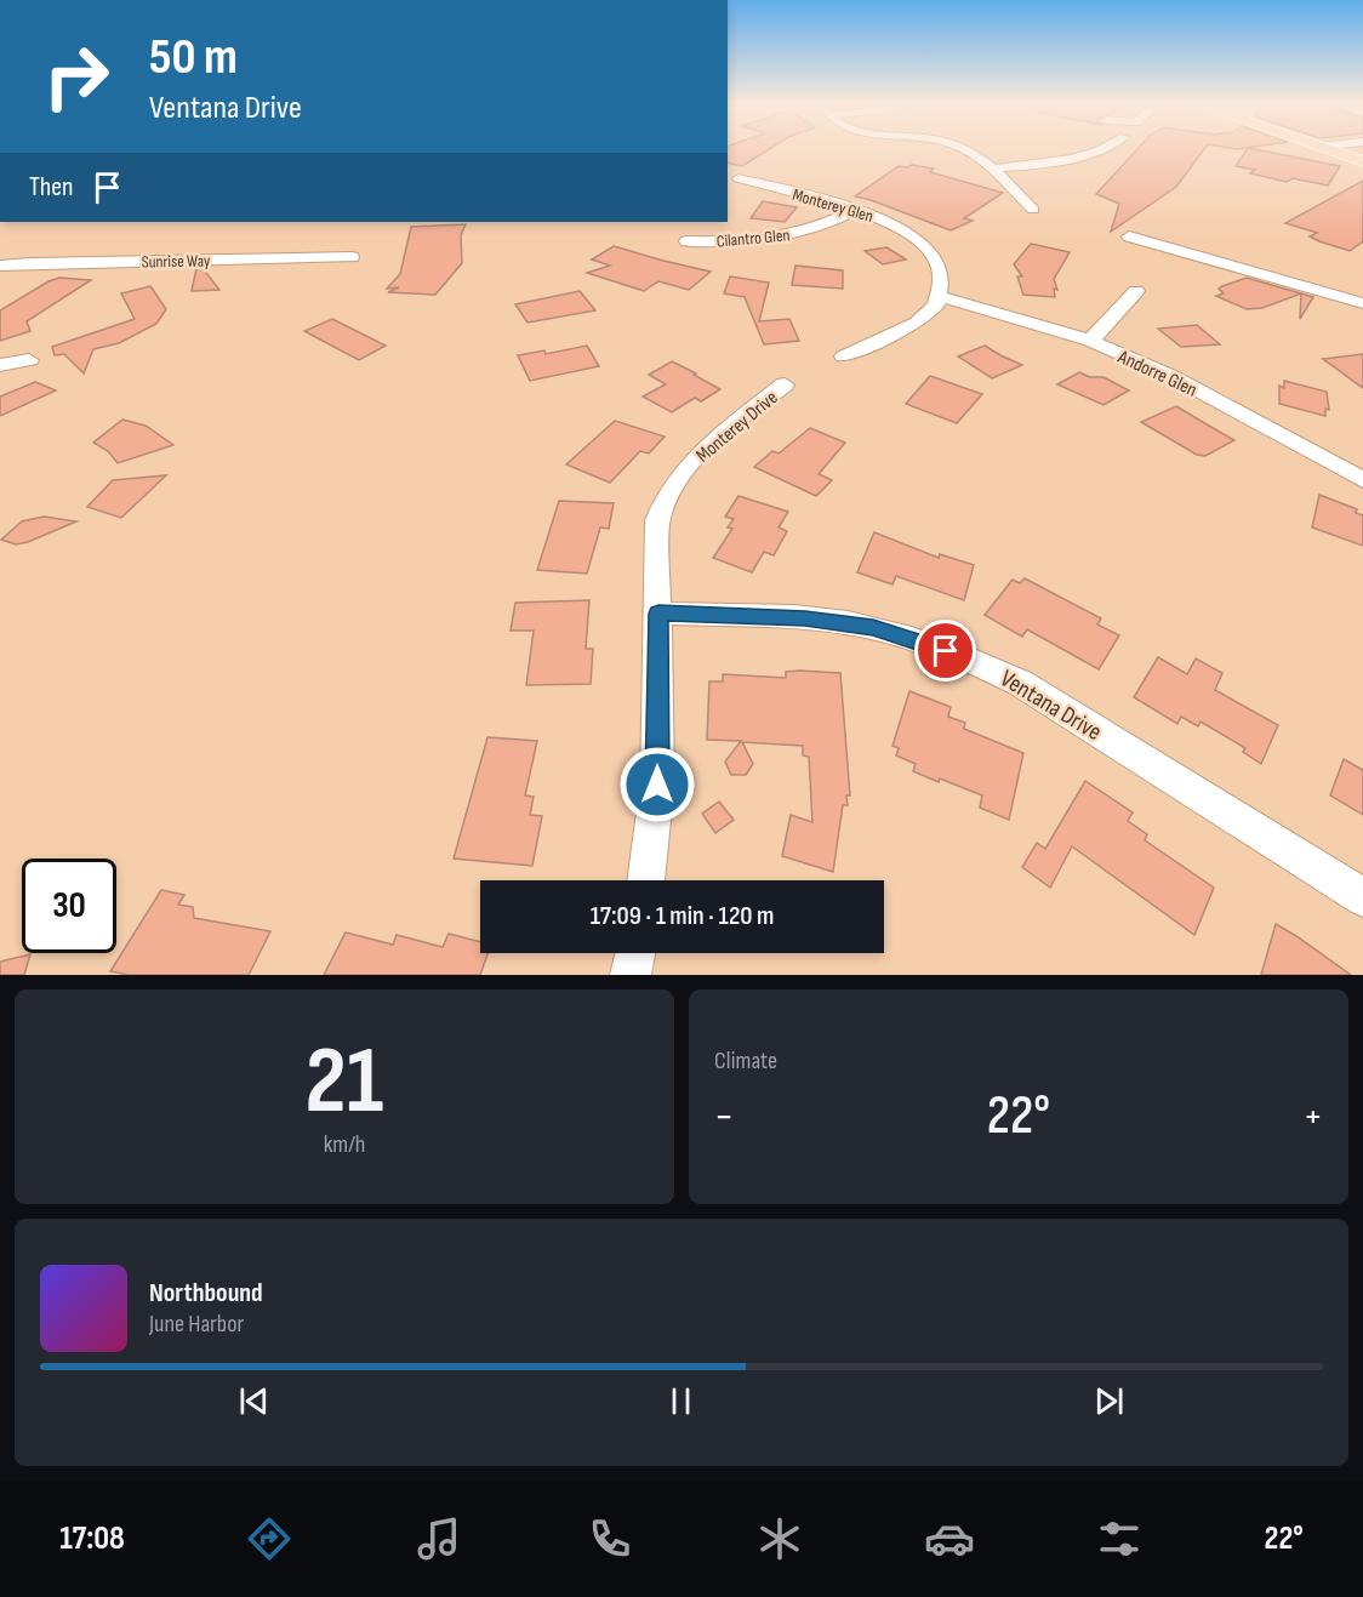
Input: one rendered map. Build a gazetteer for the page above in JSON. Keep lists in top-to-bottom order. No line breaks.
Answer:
{"streets":{"street":["Monterey Glen","Cilantro Glen","Sunrise Way","Andorre Glen","Monterey Drive","Ventana Drive"]},"crossings":[["Monterey Glen","Cilantro Glen"],["Monterey Glen","Andorre Glen"],["Monterey Drive","Ventana Drive"]],"page":{"turn":["50 m","Ventana Drive"],"then":"Then","limit":"30","trip":"17:09 · 1 min · 120 m","tile":[["21","km/h"],"Climate"],"heat":["−","22°","+"],"song":["Northbound","June Harbor"],"tabs":["17:08","22°"]}}
